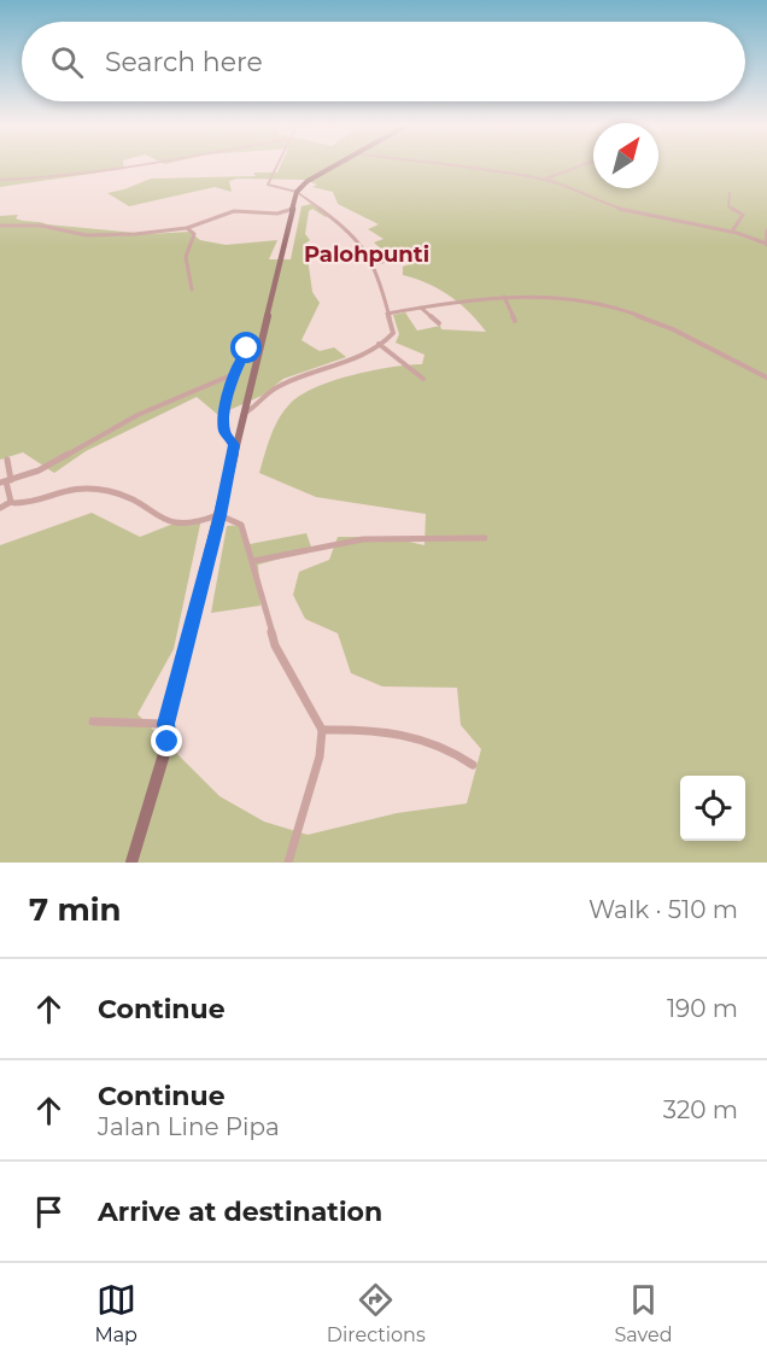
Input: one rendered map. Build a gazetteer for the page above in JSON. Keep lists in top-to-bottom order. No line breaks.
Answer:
{"districts":["Palohpunti"],"north":"top right","page":{"search":"Search here","heading":["7 min","Walk · 510 m"],"list":[["Continue","190 m"],["Continue","Jalan Line Pipa","320 m"],"Arrive at destination"],"nav":["Map","Directions","Saved"]}}
